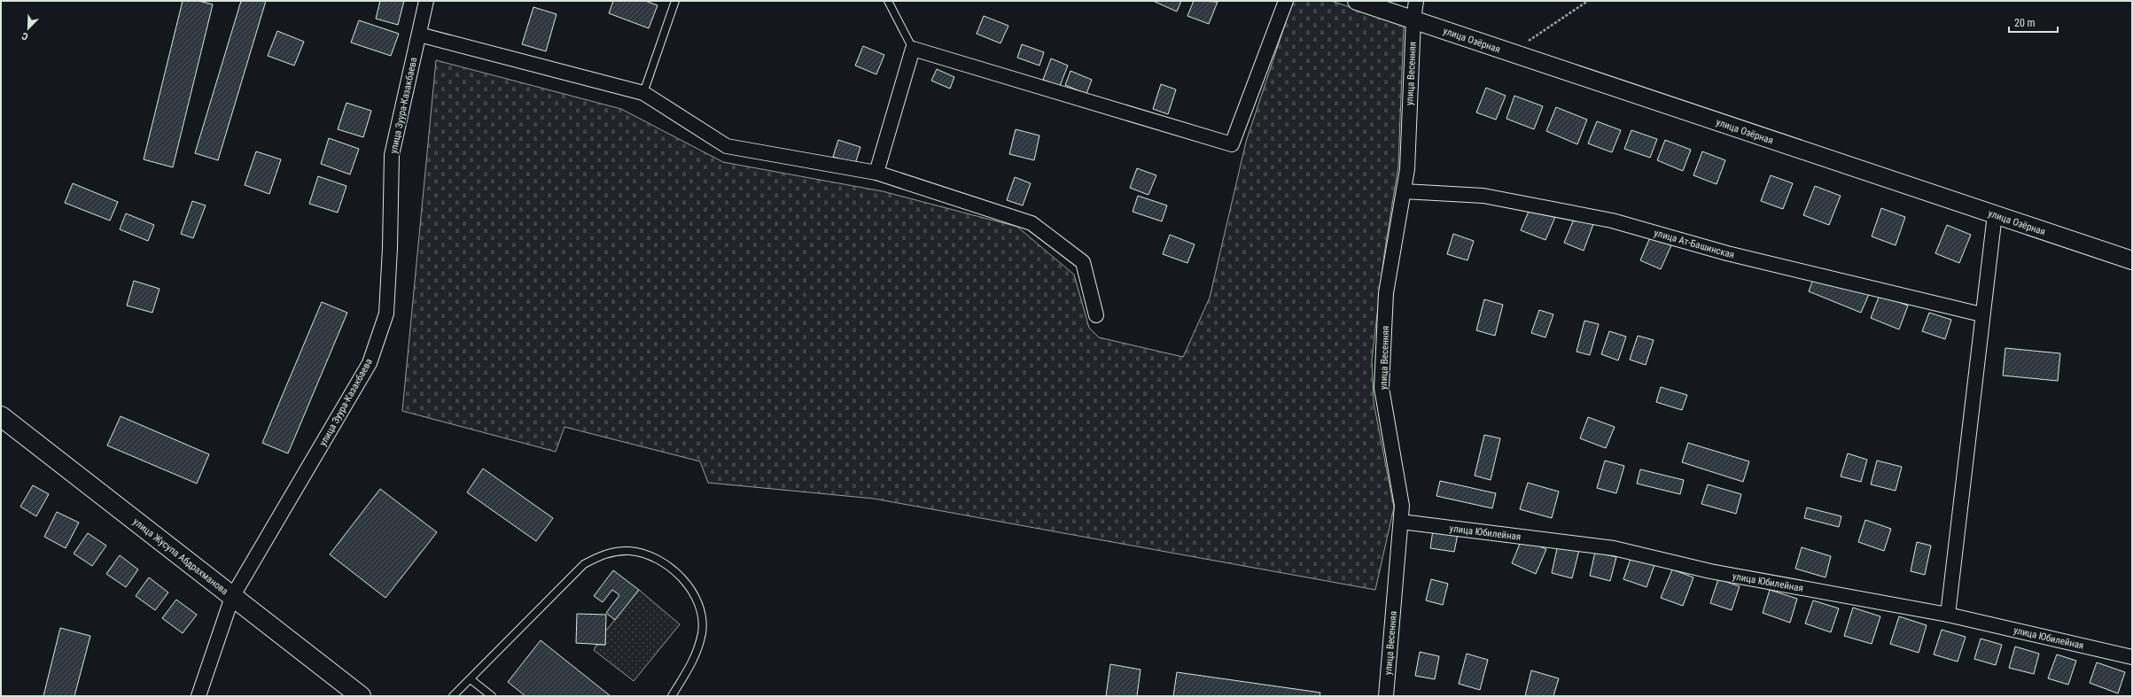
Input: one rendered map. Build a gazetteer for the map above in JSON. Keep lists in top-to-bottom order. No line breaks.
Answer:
{"streets":{"highway":["улица Жусупа Абдрахманова"],"street":["улица Озёрная","улица Весенняя","улица Зуура-Казакбаева","улица Ат-Башинская","улица Юбилейная"]},"crossings":[["улица Озёрная","улица Весенняя"],["улица Весенняя","улица Ат-Башинская"],["улица Весенняя","улица Юбилейная"],["улица Зуура-Казакбаева","улица Жусупа Абдрахманова"]],"scale_bar":"20 m","north":"bottom left"}
